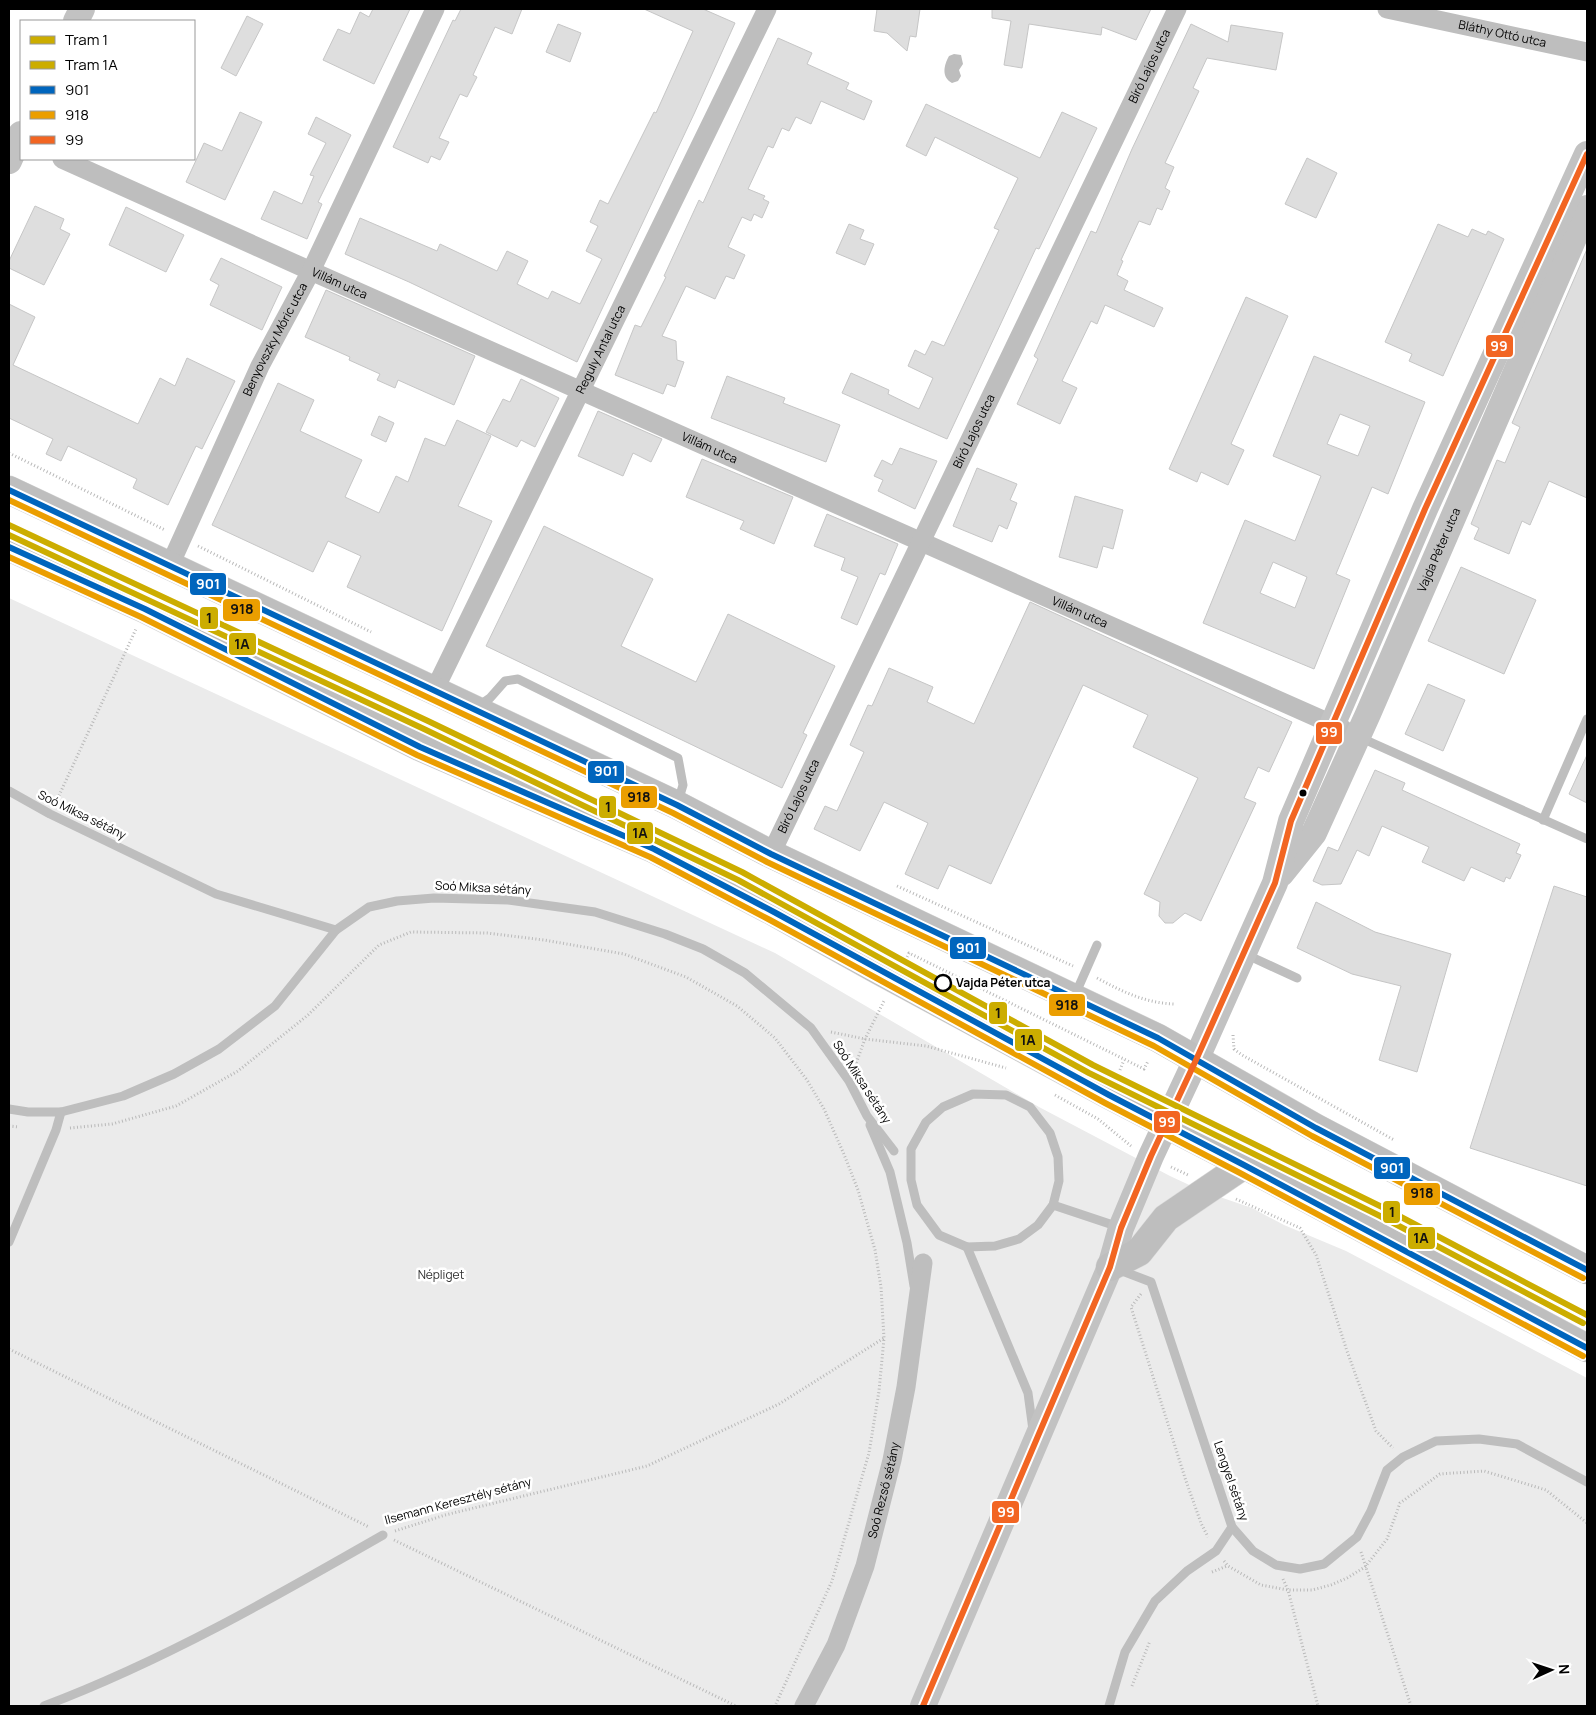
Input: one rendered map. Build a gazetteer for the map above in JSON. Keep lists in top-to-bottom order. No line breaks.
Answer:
{"streets":{"street":["Bláthy Ottó utca","Bíró Lajos utca","Villám utca","Benyovszky Móric utca","Reguly Antal utca","Vajda Péter utca","Soó Rezső sétány"],"lane":["Soó Miksa sétány","Lengyel sétány","Ilsemann Keresztély sétány"]},"crossings":[["Bíró Lajos utca","Villám utca"],["Villám utca","Benyovszky Móric utca"],["Villám utca","Reguly Antal utca"],["Villám utca","Vajda Péter utca"]],"parks":["Népliget"],"places":["Vajda Péter utca"],"lines":["transit line 99","transit line 901","transit line 918","tram line 1","tram line 1A"],"legend":["Tram 1","Tram 1A","901","918","99"],"north":"right"}
